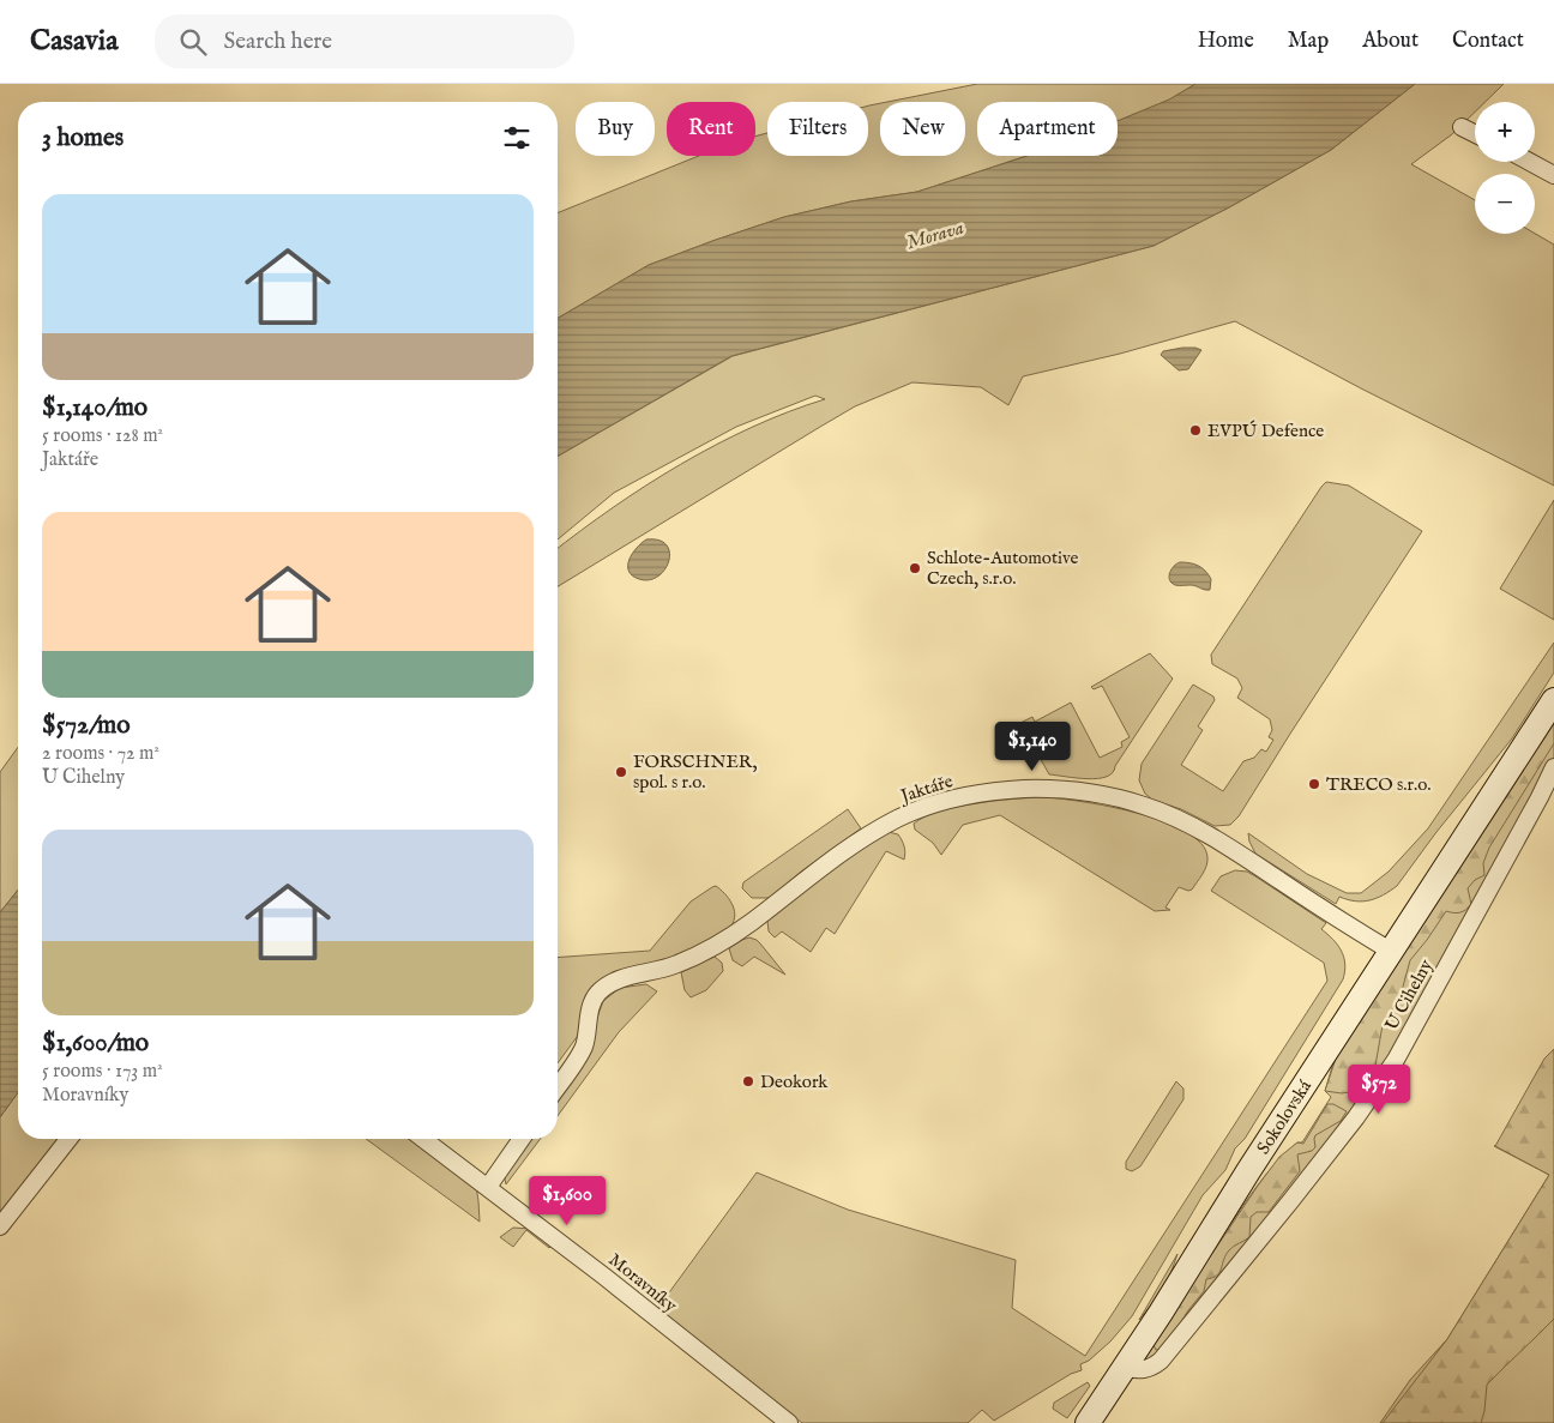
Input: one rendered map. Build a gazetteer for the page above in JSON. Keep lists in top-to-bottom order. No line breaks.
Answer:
{"streets":{"main road":["Sokolovská"],"street":["Jaktáře","U Cihelny","Moravníky"]},"crossings":[["Jaktáře","Sokolovská"],["U Cihelny","Sokolovská"]],"water":["Morava"],"places":["EVPÚ Defence","Schlote-Automotive Czech, s.r.o.","FORSCHNER, spol. s r.o.","TRECO s.r.o.","Deokork"],"page":{"header":"Casavia","search":"Search here","nav":["Home","Map","About","Contact"],"map_buttons":["+","−"],"chip":["Buy","Rent","Filters","New","Apartment"],"heading":"3 homes","list":[{"name":"$1,140/mo","note":"5 rooms · 128 m² · Jaktáře"},{"name":"$572/mo","note":"2 rooms · 72 m² · U Cihelny"},{"name":"$1,600/mo","note":"5 rooms · 173 m² · Moravníky"}],"price":["$1,140","$572","$1,600"]}}
